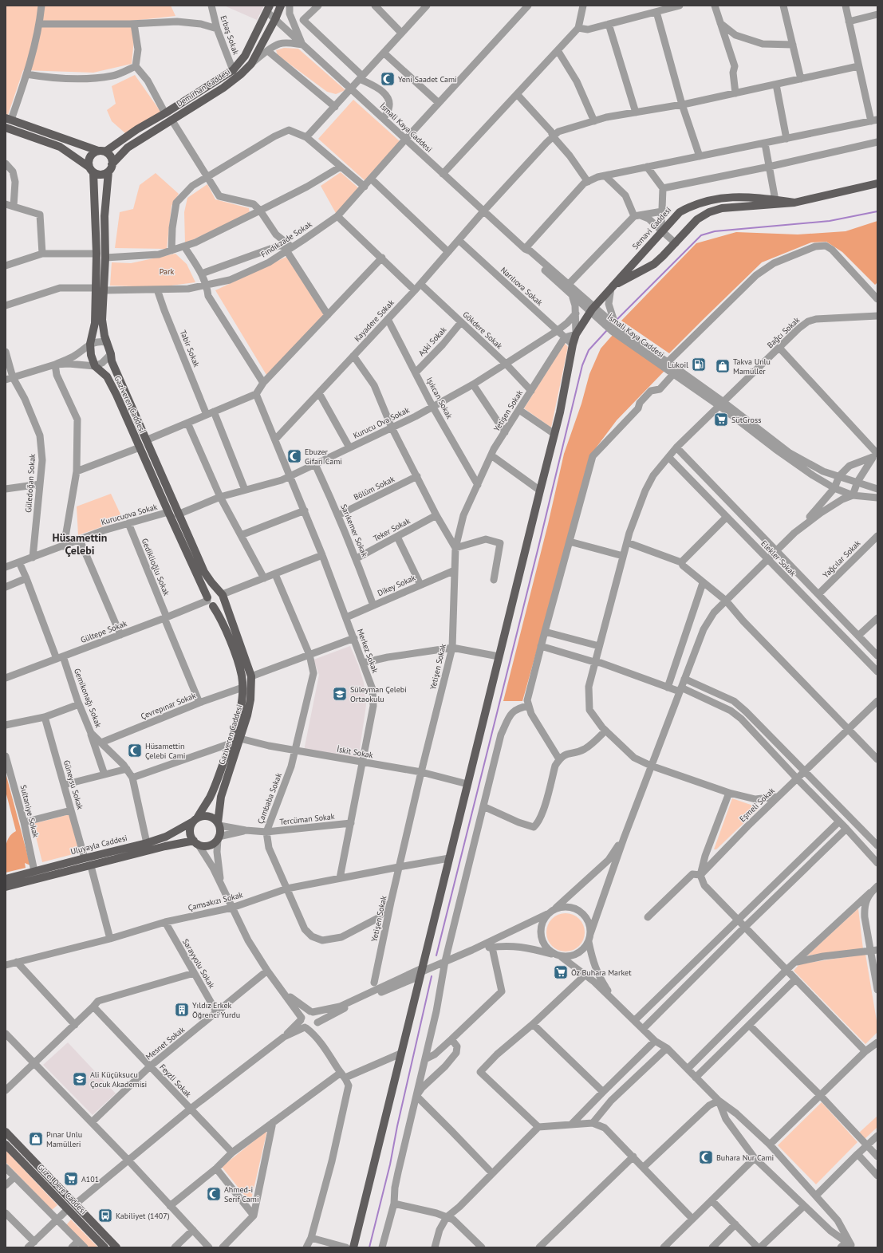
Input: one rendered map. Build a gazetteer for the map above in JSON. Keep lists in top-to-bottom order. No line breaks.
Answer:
{"streets":{"main road":["Demirhan Caddesi","Semavi Caddesi","Gaziveren Caddesi","Uluyayla Caddesi","Güzel Dere Caddesi"],"street":["Erbaş Sokak","İsmali Kaya Caddesi","Fındıkzade Sokak","Narılıova Sokak","Kayadere Sokak","Gökdere Sokak","Bağcı Sokak","Aşki Sokak","Tabir Sokak","Işıkcan Sokak","Yetişen Sokak","Kurucu Ova Sokak","Güledoğan Sokak","Bölüm Sokak","Kurucuova Sokak","Teker Sokak","Sarıkemer Sokak","Elekler Sokak","Yağcılar Sokak","Gediklioğlu Sokak","Dikey Sokak","Gültepe Sokak","Merkez Sokak","Gemikonağı Sokak","Çevrepınar Sokak","İskit Sokak","Güneysu Sokak","Çambaba Sokak","Eşmeli Sokak","Sultaniye Sokak","Tercüman Sokak","Çamsakızı Sokak","Sarayyolu Sokak","Mesnet Sokak","Feyzli Sokak"]},"crossings":[["Erbaş Sokak","Demirhan Caddesi"],["Demirhan Caddesi","İsmali Kaya Caddesi"],["Demirhan Caddesi","Gaziveren Caddesi"],["İsmali Kaya Caddesi","Semavi Caddesi"],["İsmali Kaya Caddesi","Fındıkzade Sokak"],["İsmali Kaya Caddesi","Kayadere Sokak"],["İsmali Kaya Caddesi","Bağcı Sokak"],["Semavi Caddesi","Narılıova Sokak"],["Semavi Caddesi","İskit Sokak"],["Semavi Caddesi","Çamsakızı Sokak"],["Fındıkzade Sokak","Tabir Sokak"],["Fındıkzade Sokak","Gaziveren Caddesi"],["Narılıova Sokak","Kayadere Sokak"],["Narılıova Sokak","Yetişen Sokak"],["Narılıova Sokak","Kurucu Ova Sokak"],["Kayadere Sokak","Gökdere Sokak"],["Kayadere Sokak","Işıkcan Sokak"],["Kayadere Sokak","Merkez Sokak"],["Gökdere Sokak","Aşki Sokak"],["Gökdere Sokak","Yetişen Sokak"],["Gökdere Sokak","Kurucu Ova Sokak"],["Bağcı Sokak","Elekler Sokak"],["Bağcı Sokak","Eşmeli Sokak"],["Aşki Sokak","Işıkcan Sokak"],["Işıkcan Sokak","Yetişen Sokak"],["Işıkcan Sokak","Kurucu Ova Sokak"],["Gaziveren Caddesi","Kurucu Ova Sokak"],["Gaziveren Caddesi","Kurucuova Sokak"],["Gaziveren Caddesi","Gültepe Sokak"],["Gaziveren Caddesi","Çevrepınar Sokak"],["Gaziveren Caddesi","İskit Sokak"],["Gaziveren Caddesi","Tercüman Sokak"],["Gaziveren Caddesi","Uluyayla Caddesi"],["Yetişen Sokak","Dikey Sokak"],["Yetişen Sokak","İskit Sokak"],["Yetişen Sokak","Çambaba Sokak"],["Yetişen Sokak","Çamsakızı Sokak"],["Kurucu Ova Sokak","Sarıkemer Sokak"],["Kurucu Ova Sokak","Merkez Sokak"],["Güledoğan Sokak","Kurucuova Sokak"],["Bölüm Sokak","Sarıkemer Sokak"],["Kurucuova Sokak","Gediklioğlu Sokak"],["Kurucuova Sokak","Gemikonağı Sokak"],["Teker Sokak","Sarıkemer Sokak"],["Sarıkemer Sokak","Dikey Sokak"],["Elekler Sokak","Yağcılar Sokak"],["Gediklioğlu Sokak","Gültepe Sokak"],["Gediklioğlu Sokak","Çevrepınar Sokak"],["Dikey Sokak","Merkez Sokak"],["Gültepe Sokak","Gemikonağı Sokak"],["Merkez Sokak","İskit Sokak"],["Merkez Sokak","Tercüman Sokak"],["Merkez Sokak","Çamsakızı Sokak"],["Gemikonağı Sokak","Çevrepınar Sokak"],["Gemikonağı Sokak","Uluyayla Caddesi"],["İskit Sokak","Çambaba Sokak"],["Güneysu Sokak","Uluyayla Caddesi"],["Çambaba Sokak","Tercüman Sokak"],["Çambaba Sokak","Çamsakızı Sokak"],["Sultaniye Sokak","Uluyayla Caddesi"],["Tercüman Sokak","Uluyayla Caddesi"],["Çamsakızı Sokak","Sarayyolu Sokak"],["Sarayyolu Sokak","Mesnet Sokak"],["Mesnet Sokak","Feyzli Sokak"]],"districts":["Hüsamettin Çelebi"],"parks":["Park"],"places":{"mosque":["Yeni Saadet Cami","Ebuzer Gifari Cami","Hüsamettin Çelebi Cami","Buhara Nur Cami","Ahmed-i Serif Cami"],"fuel station":["Lukoil"],"shop":["Takva Unlu Mamüller","Pınar Unlu Mamülleri"],"supermarket":["SütGross","Öz Buhara Market","A101"],"school or university":["Süleyman Çelebi Ortaokulu","Ali Küçüksucu Çocuk Akademisi"],"building":["Yıldız Erkek Öğrenci Yurdu"],"bus stop":["Kabiliyet (1407)"]}}
